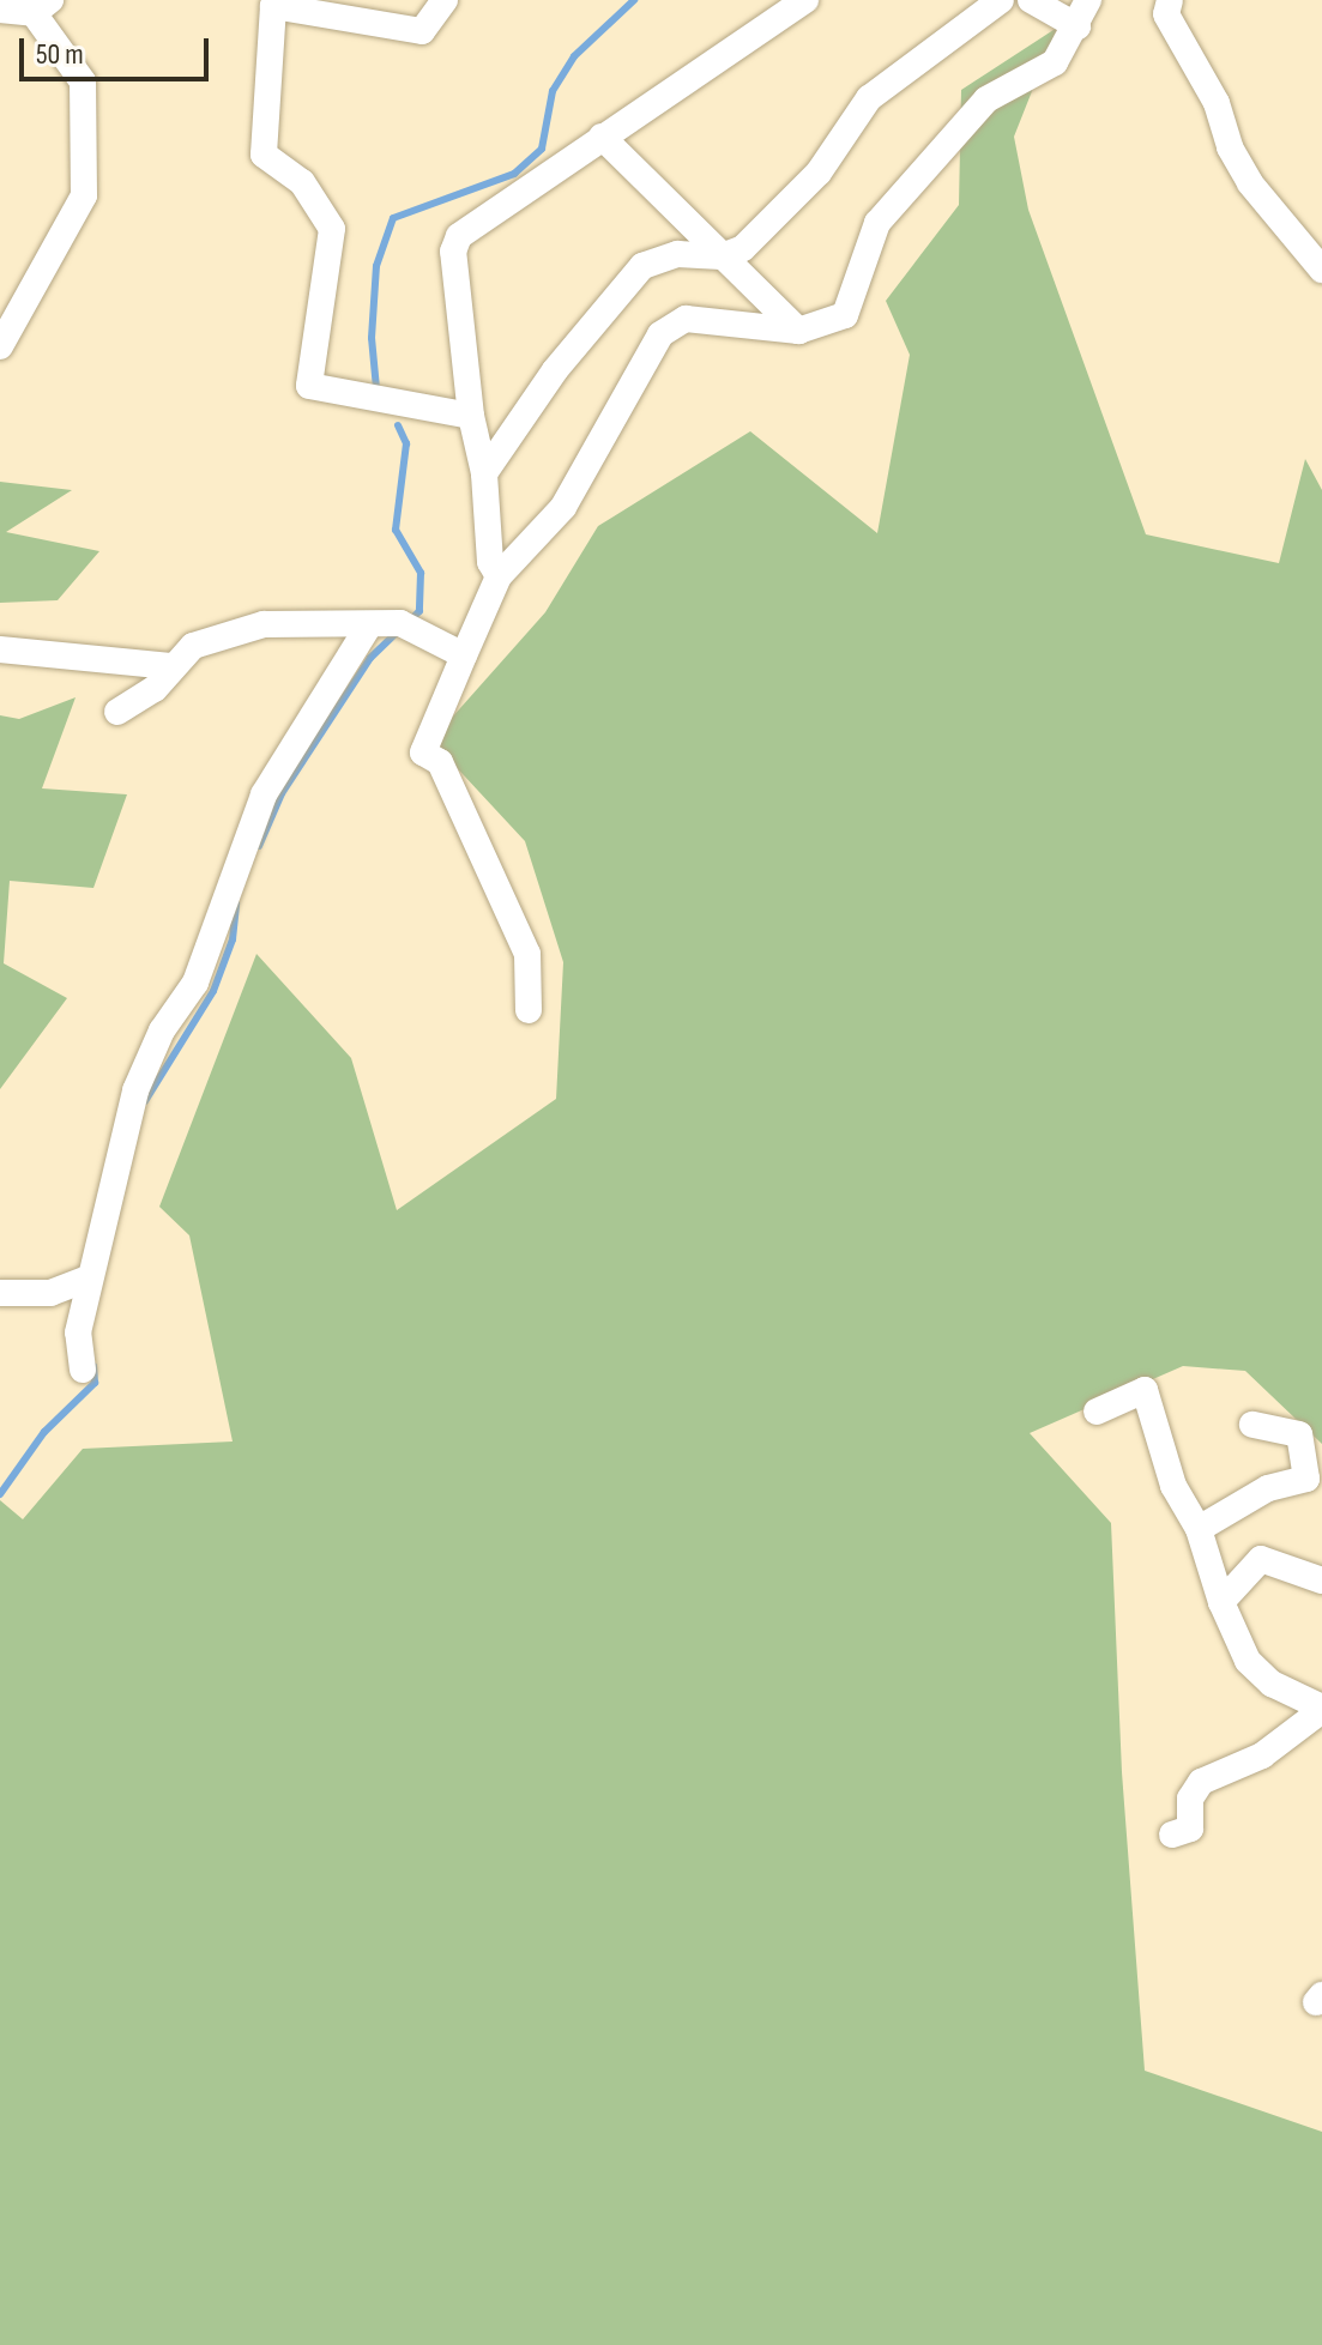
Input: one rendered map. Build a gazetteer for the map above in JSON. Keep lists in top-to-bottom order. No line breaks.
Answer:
{"scale_bar":"50 m"}
